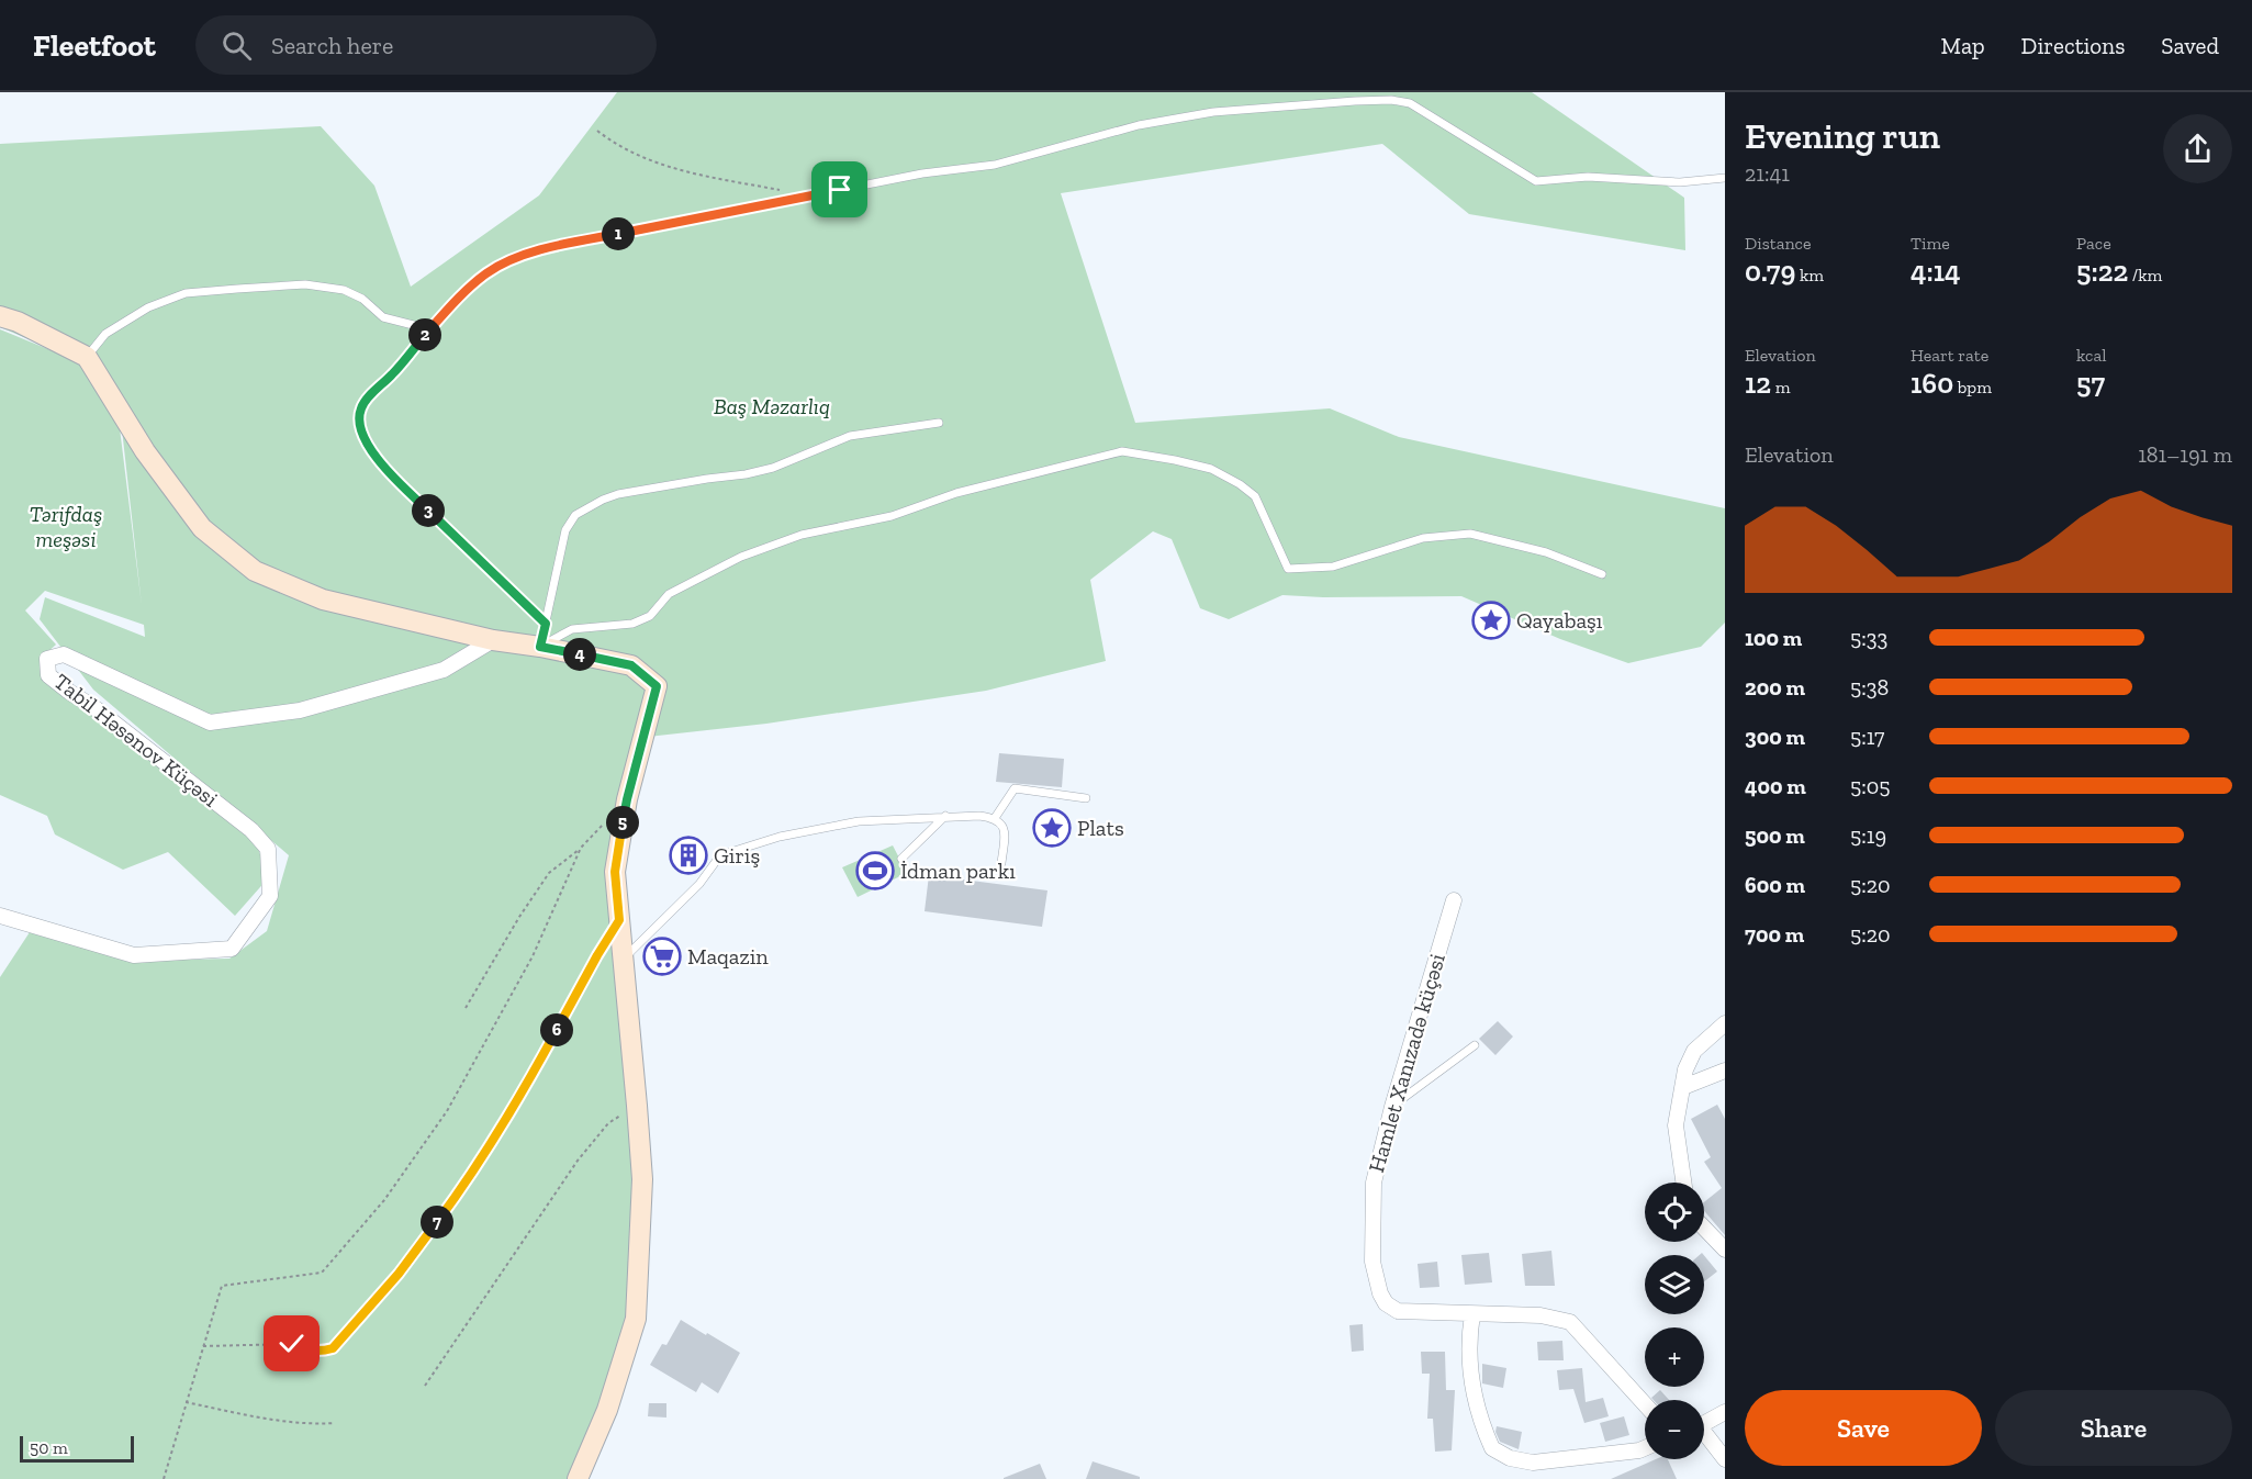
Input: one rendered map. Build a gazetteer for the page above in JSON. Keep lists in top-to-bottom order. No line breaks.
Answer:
{"streets":{"street":["Tabil Həsənov Küçəsi","Hamlet Xanızadə küçəsi"]},"parks":["Baş Məzarlıq","Tərifdaş meşəsi"],"places":{"place":["Qayabaşı","Plats"],"building":["Giriş"],"sports":["İdman parkı"],"supermarket":["Maqazin"]},"scale_bar":"50 m","page":{"header":"Fleetfoot","search":"Search here","nav":["Map","Directions","Saved"],"heading":["Evening run","21:41"],"stats":[["Distance","0.79 km"],["Time","4:14"],["Pace","5:22 /km"],["Elevation","12 m"],["Heart rate","160 bpm"],["kcal","57"]],"pins":["1","2","3","4","5","6","7"],"chart":["Elevation","181–191 m"],"list":[{"name":"100 m","note":"5:33"},{"name":"200 m","note":"5:38"},{"name":"300 m","note":"5:17"},{"name":"400 m","note":"5:05"},{"name":"500 m","note":"5:19"},{"name":"600 m","note":"5:20"},{"name":"700 m","note":"5:20"}],"map_buttons":["+","−"],"buttons":["Save","Share"],"scale":"50 m"}}
